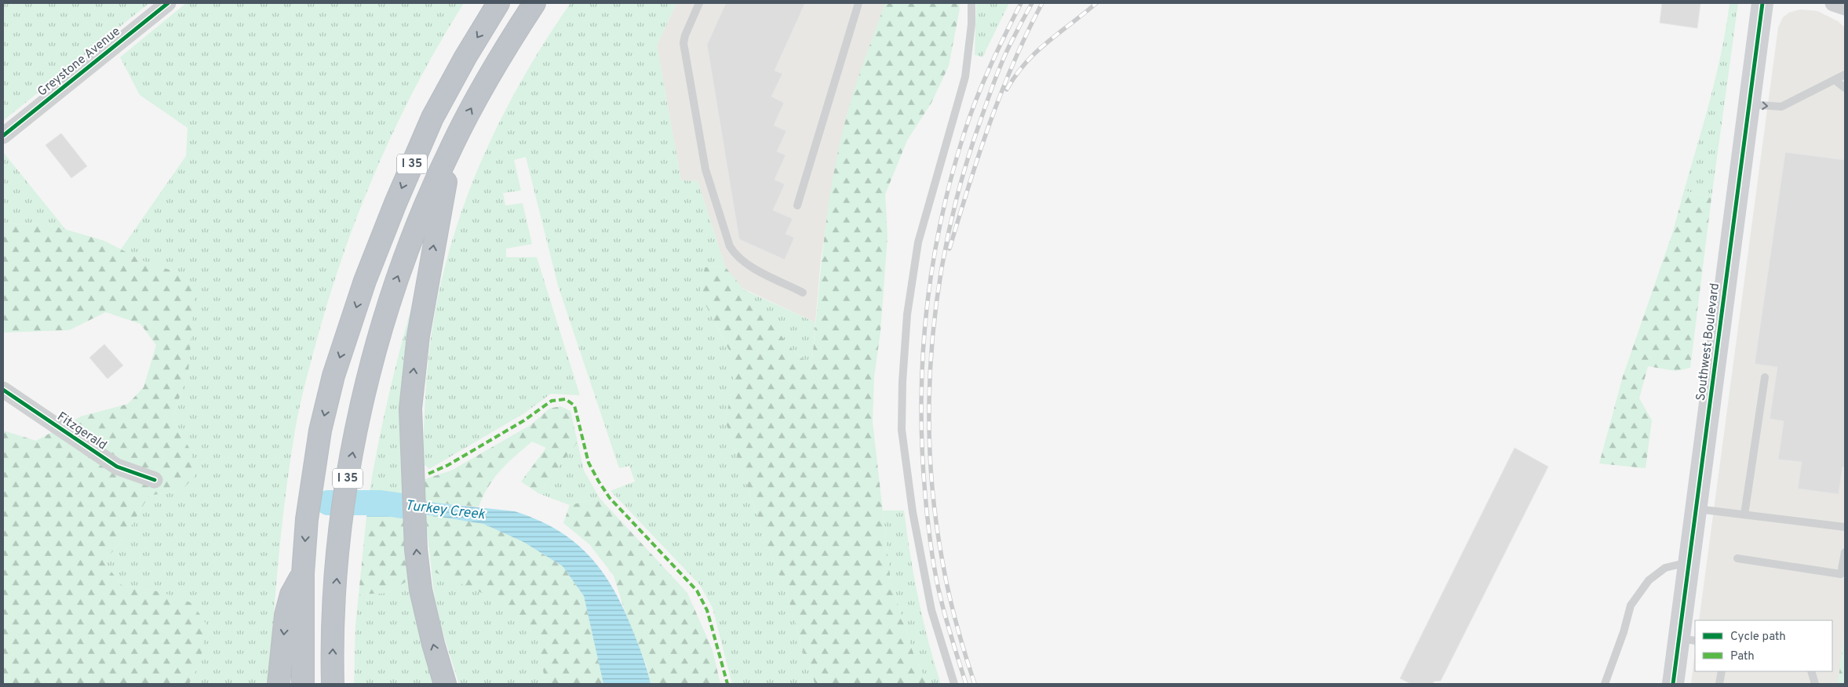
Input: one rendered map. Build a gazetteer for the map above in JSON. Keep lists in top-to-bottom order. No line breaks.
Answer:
{"streets":{"highway":["I 35"],"main road":["Southwest Boulevard"],"street":["Greystone Avenue","Fitzgerald"]},"water":["Turkey Creek"],"legend":["Cycle path","Path"]}
